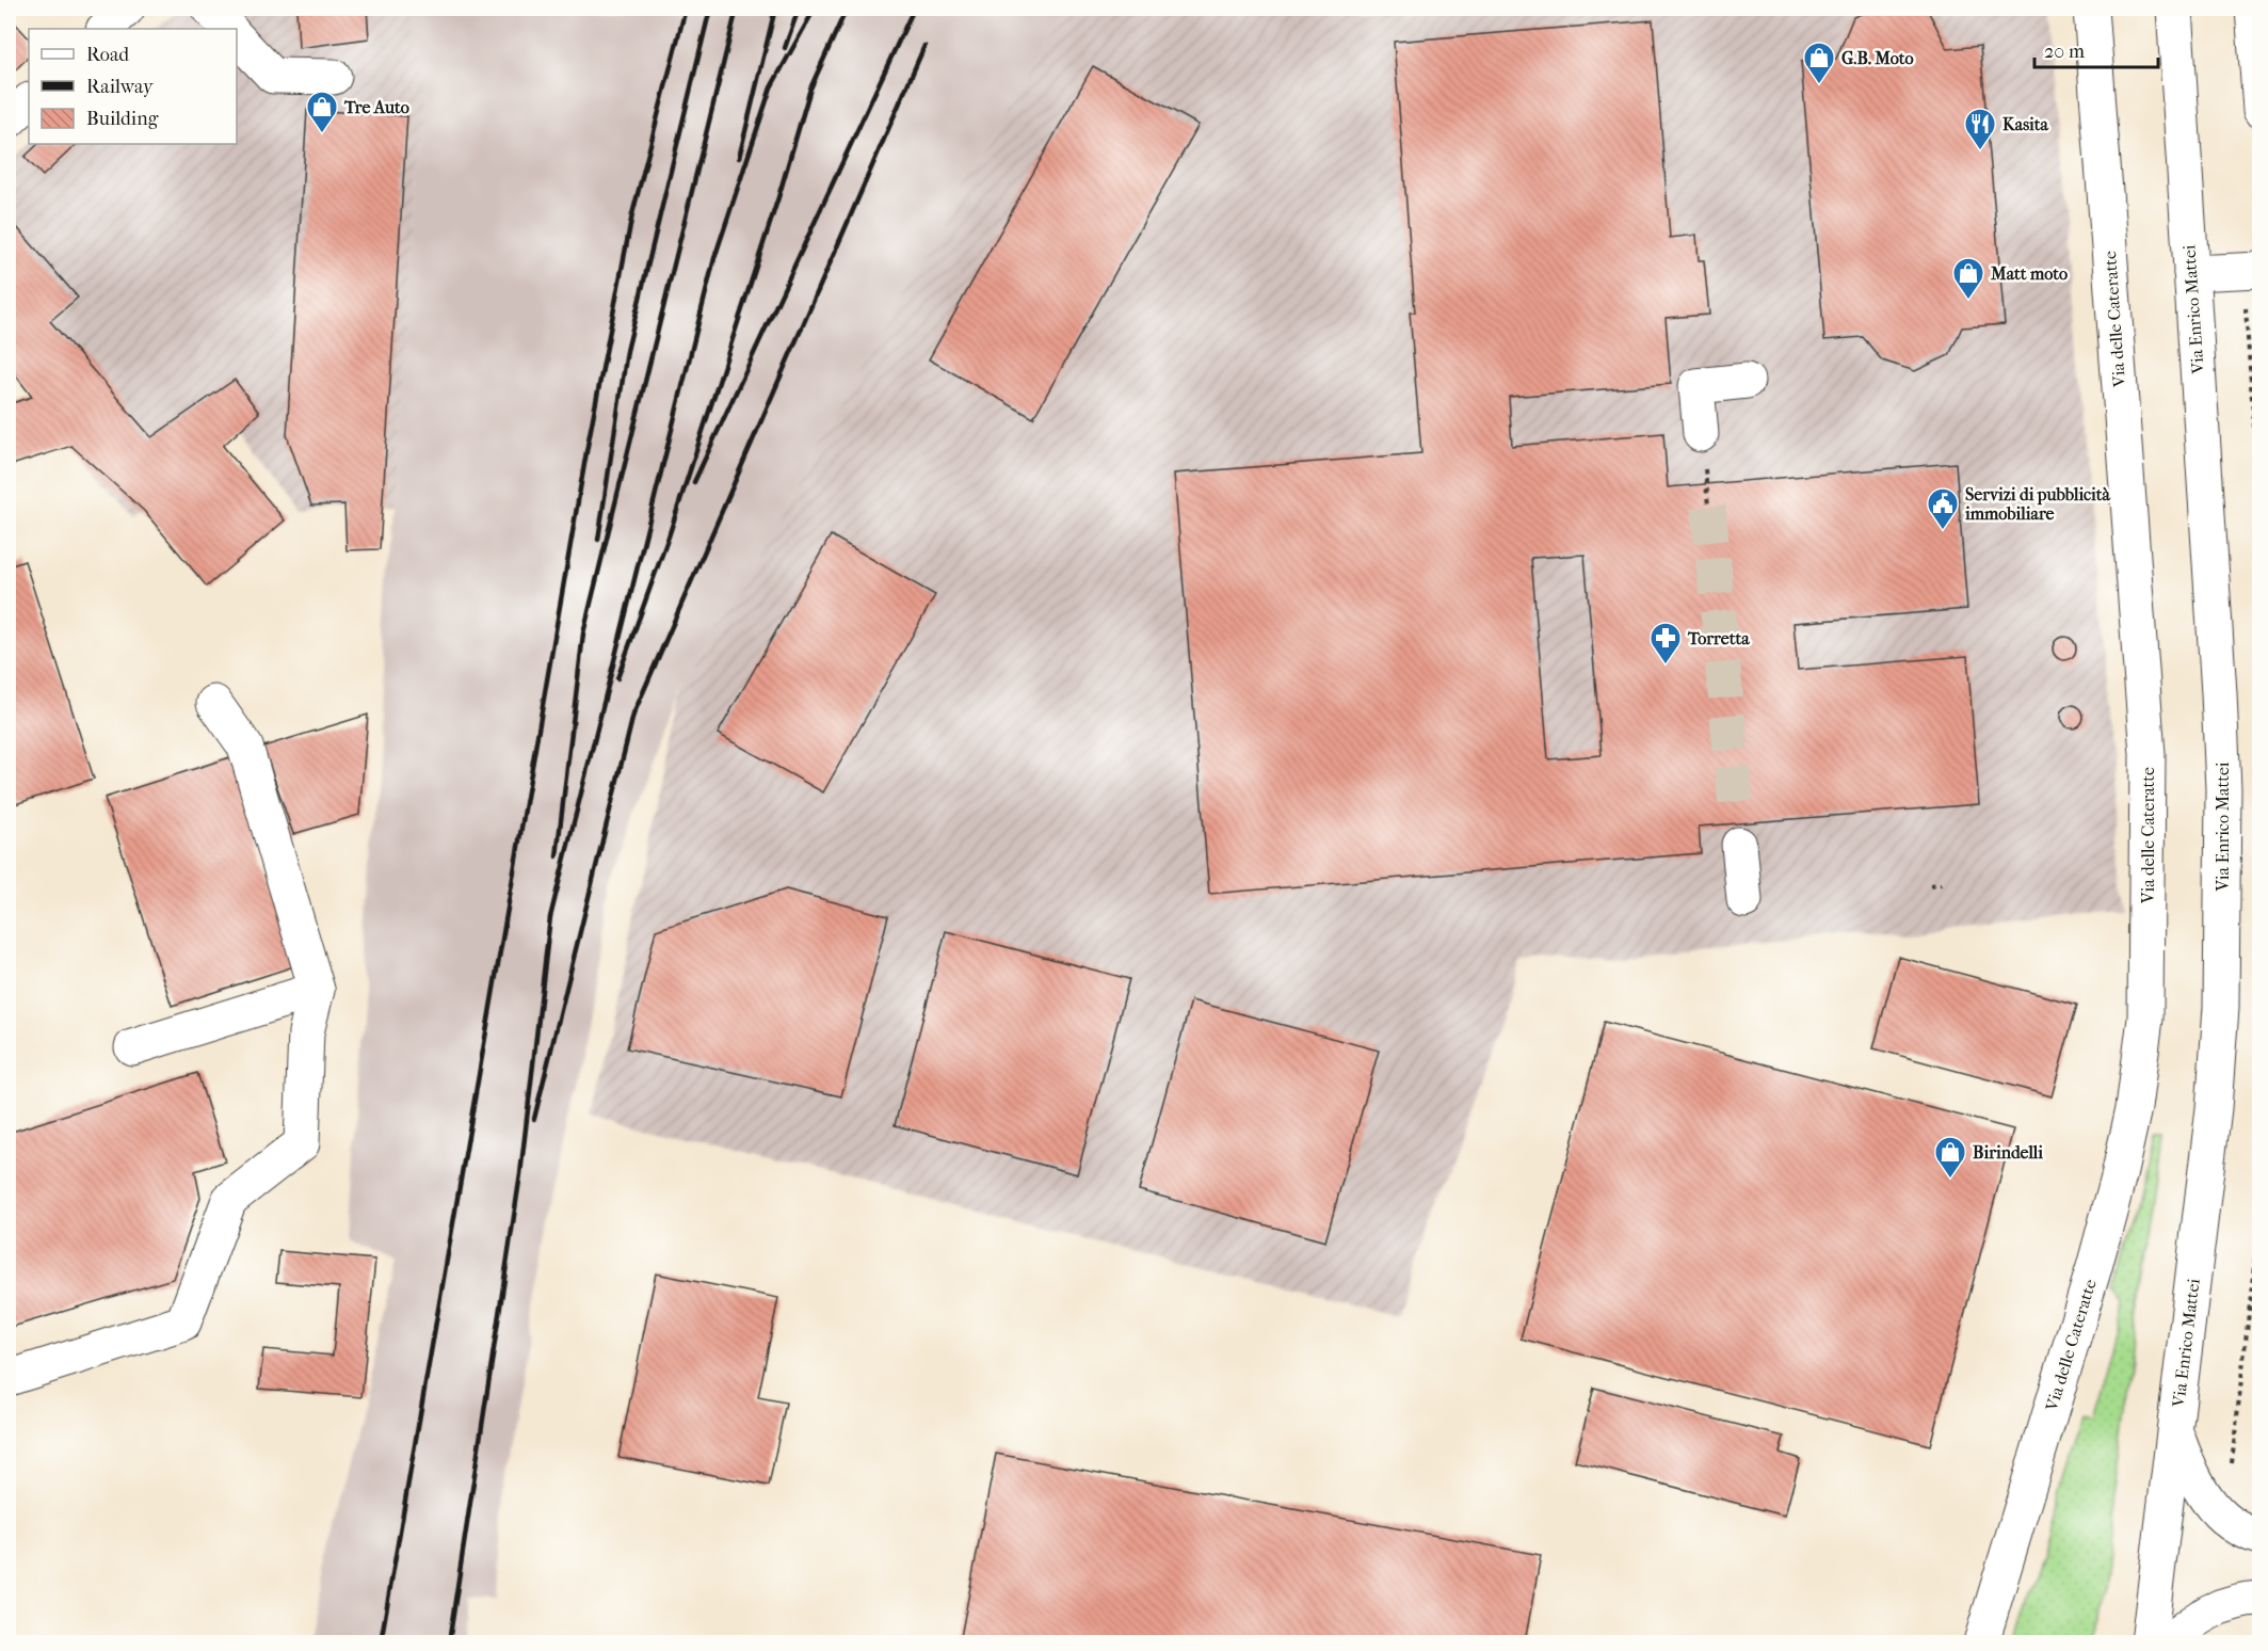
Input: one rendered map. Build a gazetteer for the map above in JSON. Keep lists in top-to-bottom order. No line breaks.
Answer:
{"streets":{"street":["Via Enrico Mattei","Via delle Cateratte"]},"places":{"shop":["G.B. Moto","Tre Auto","Matt moto","Birindelli"],"restaurant":["Kasita"],"public building":["Servizi di pubblicità immobiliare"],"pharmacy":["Torretta"]},"legend":["Road","Railway","Building"],"scale_bar":"20 m"}
